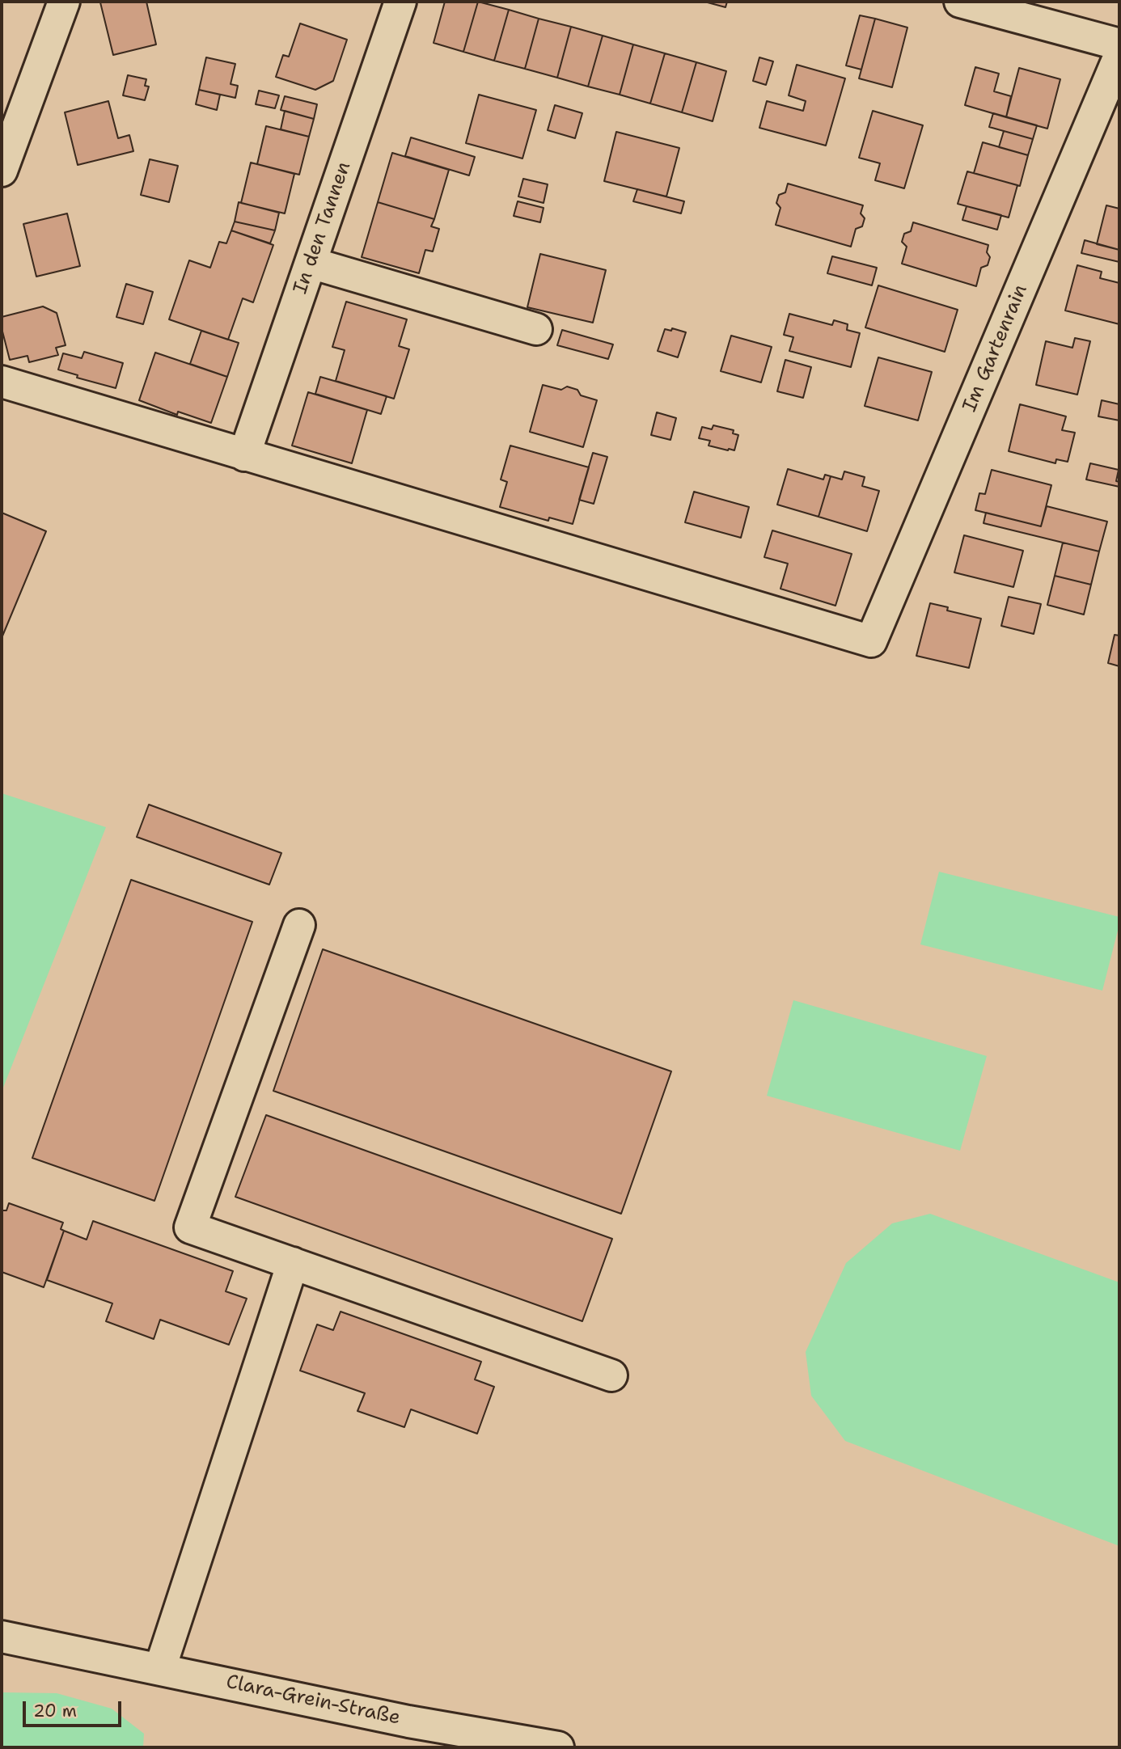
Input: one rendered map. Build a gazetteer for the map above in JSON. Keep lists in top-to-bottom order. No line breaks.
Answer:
{"streets":{"street":["In den Tannen","Im Gartenrain","Clara-Grein-Straße"]},"crossings":[["In den Tannen","Im Gartenrain"]],"scale_bar":"20 m"}
